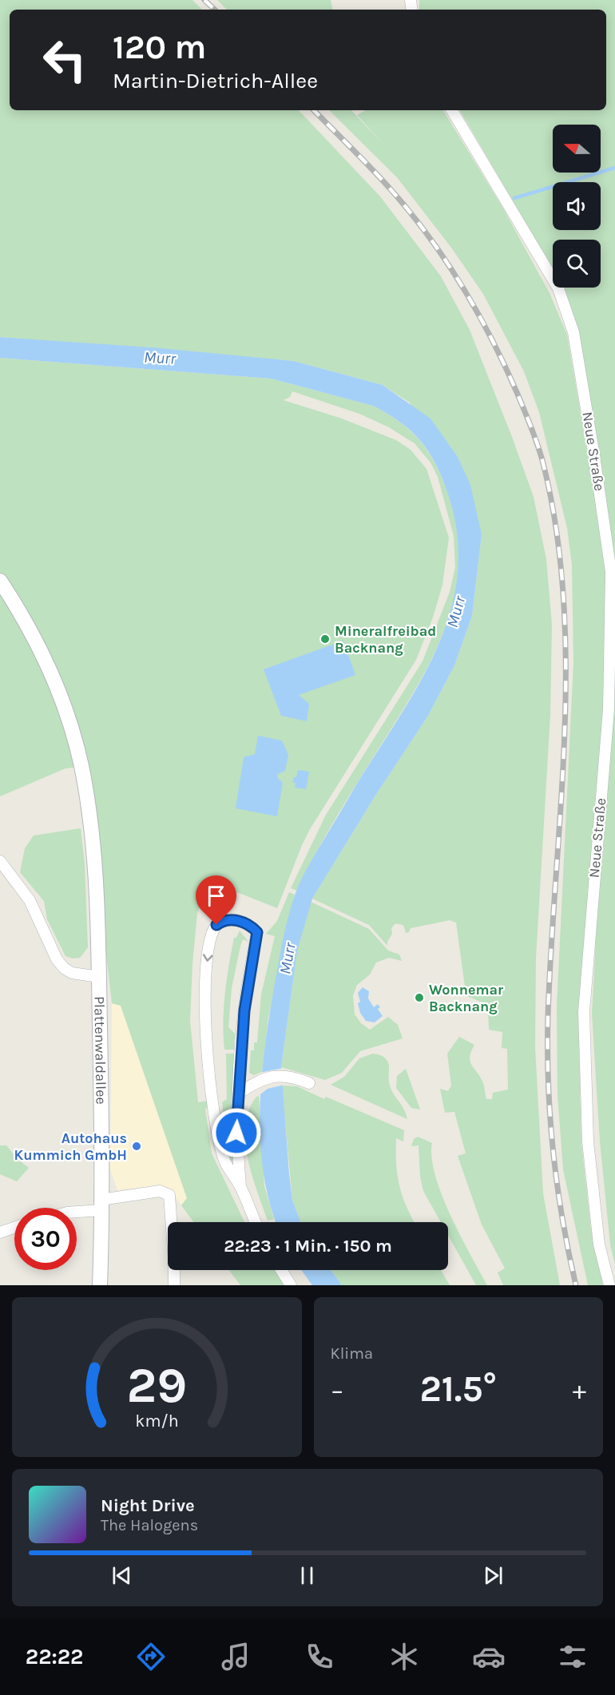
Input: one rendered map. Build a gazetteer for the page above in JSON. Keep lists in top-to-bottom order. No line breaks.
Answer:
{"streets":{"street":["Neue Straße","Plattenwaldallee"]},"water":["Murr"],"places":["Mineralfreibad Backnang","Wonnemar Backnang","Autohaus Kummich GmbH"],"north":"left","page":{"turn":["120 m","Martin-Dietrich-Allee"],"limit":"30","trip":"22:23 · 1 Min. · 150 m","tile":"Klima","heat":["−","21.5°","+"],"song":["Night Drive","The Halogens"],"tabs":"22:22","gauge":["29","km/h"]}}
